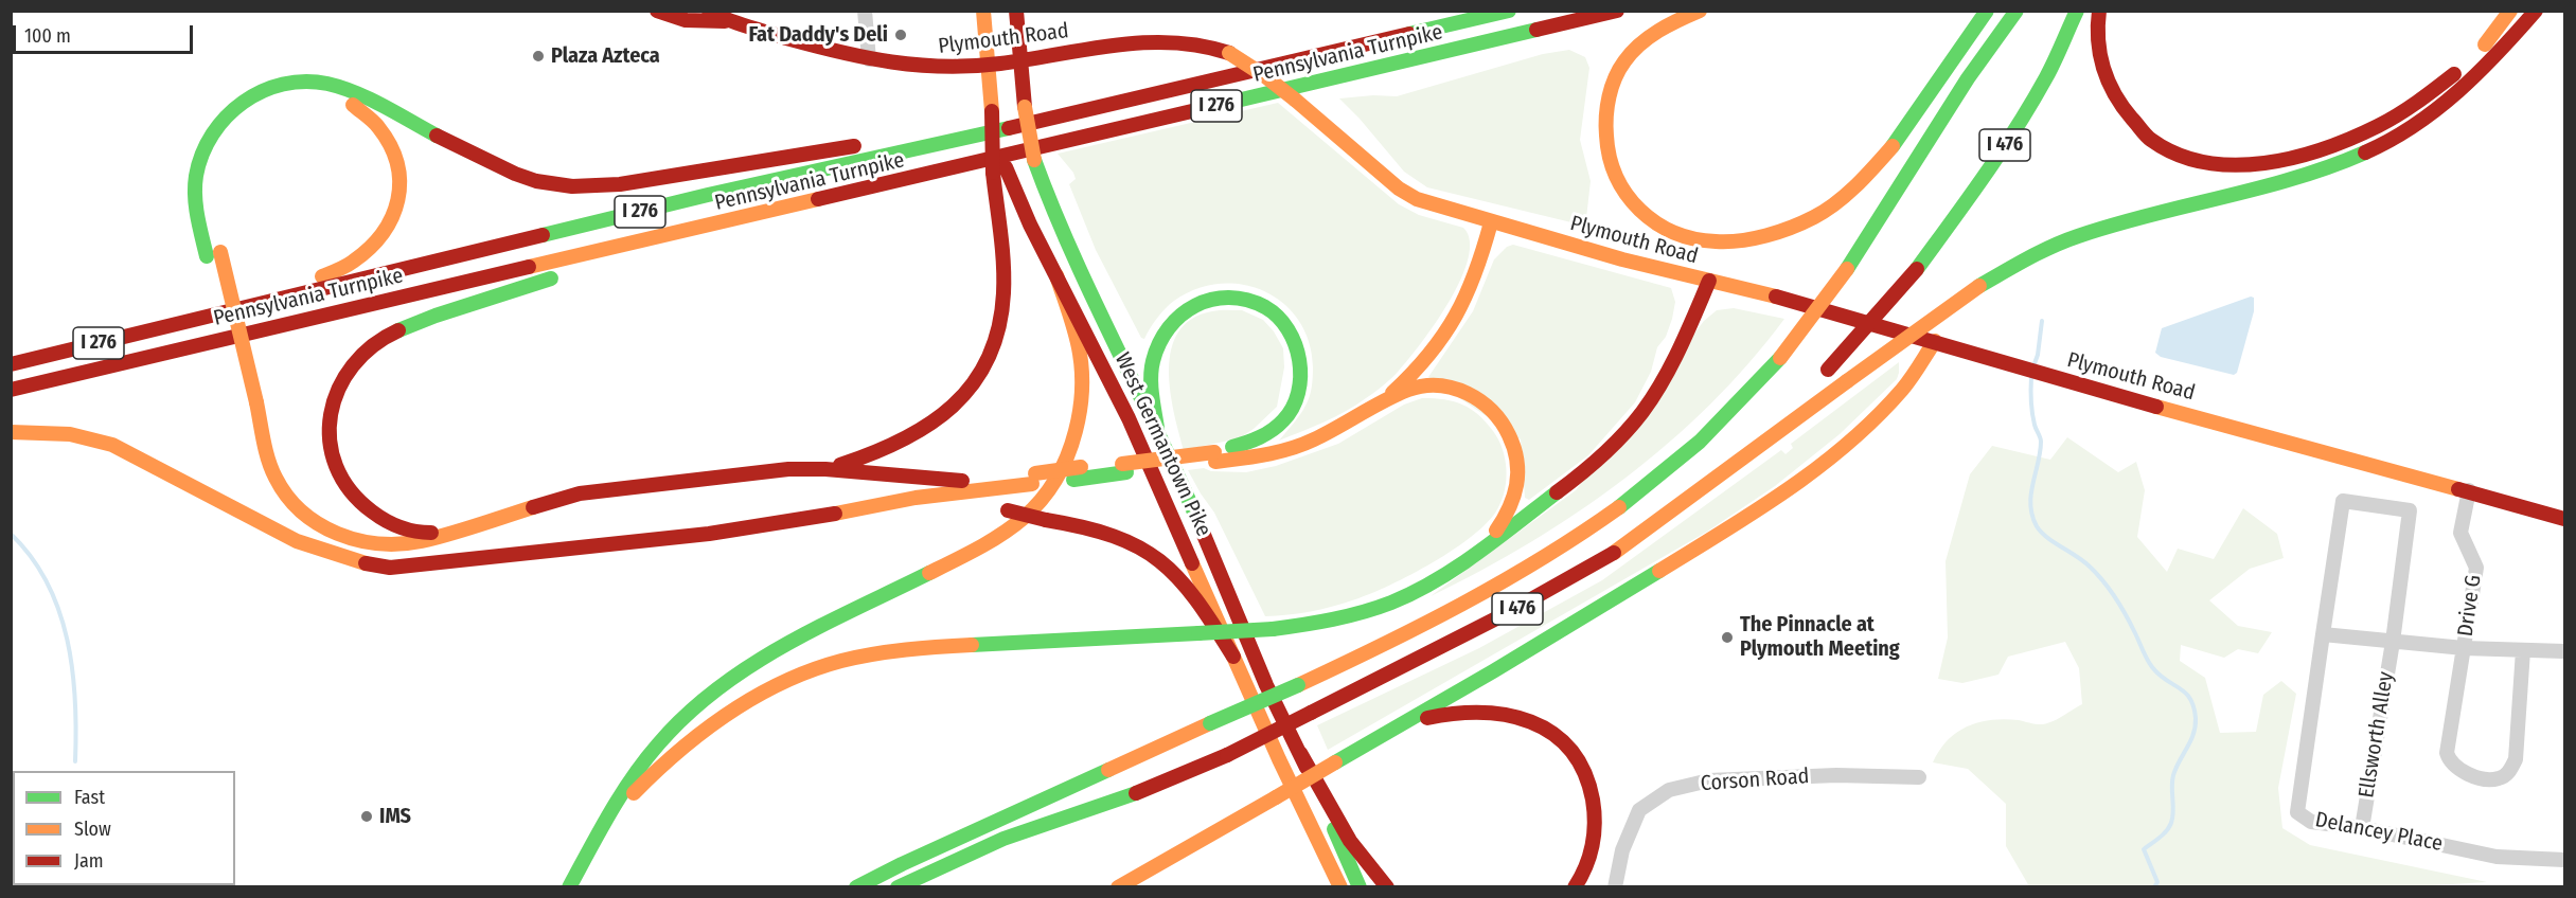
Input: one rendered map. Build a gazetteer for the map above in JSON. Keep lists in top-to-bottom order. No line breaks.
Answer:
{"streets":{"main road":["Plymouth Road","Pennsylvania Turnpike","I 276","I 476","West Germantown Pike"],"street":["Drive G","Ellsworth Alley","Corson Road","Delancey Place"]},"crossings":[["Plymouth Road","West Germantown Pike"],["Plymouth Road","Drive G"],["Ellsworth Alley","Delancey Place"]],"places":["Fat Daddy's Deli","Plaza Azteca","The Pinnacle at Plymouth Meeting","IMS"],"legend":["Fast","Slow","Jam"],"scale_bar":"100 m"}
